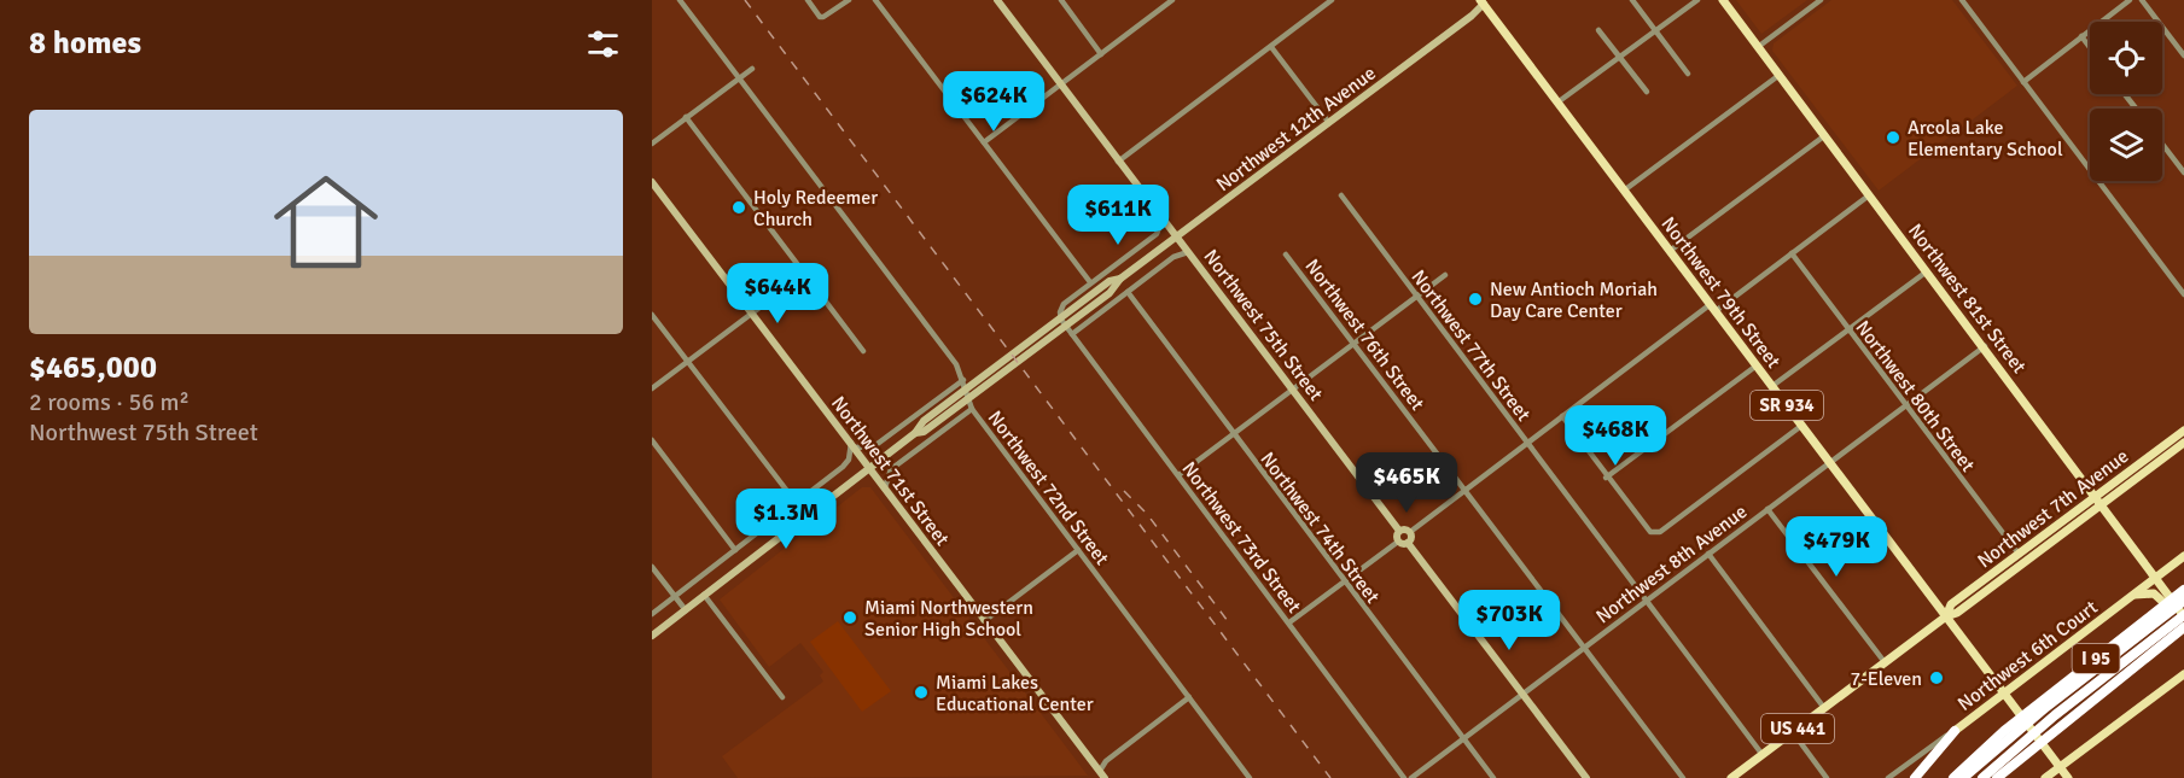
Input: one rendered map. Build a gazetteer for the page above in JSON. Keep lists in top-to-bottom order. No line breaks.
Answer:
{"streets":{"highway":["I 95"],"main road":["Northwest 79th Street","Northwest 81st Street","SR 934","Northwest 7th Avenue","Northwest 6th Court","US 441"],"street":["Northwest 12th Avenue","Northwest 75th Street","Northwest 76th Street","Northwest 77th Street","Northwest 80th Street","Northwest 71st Street","Northwest 72nd Street","Northwest 74th Street","Northwest 73rd Street","Northwest 8th Avenue"]},"crossings":[["Northwest 12th Avenue","Northwest 79th Street"],["Northwest 12th Avenue","Northwest 75th Street"],["Northwest 12th Avenue","Northwest 71st Street"],["Northwest 79th Street","Northwest 7th Avenue"],["Northwest 79th Street","Northwest 8th Avenue"],["Northwest 79th Street","Northwest 6th Court"],["Northwest 81st Street","Northwest 7th Avenue"],["Northwest 81st Street","Northwest 8th Avenue"],["Northwest 81st Street","Northwest 6th Court"],["Northwest 76th Street","Northwest 8th Avenue"],["Northwest 77th Street","Northwest 7th Avenue"],["Northwest 77th Street","Northwest 8th Avenue"],["Northwest 80th Street","Northwest 7th Avenue"],["Northwest 80th Street","Northwest 8th Avenue"],["Northwest 74th Street","Northwest 8th Avenue"]],"places":["Arcola Lake Elementary School","Holy Redeemer Church","New Antioch Moriah Day Care Center","Miami Northwestern Senior High School","7-Eleven","Miami Lakes Educational Center"],"page":{"heading":"8 homes","price":["$624K","$611K","$644K","$468K","$465K","$1.3M","$479K","$703K"],"list":[{"name":"$465,000","note":"2 rooms · 56 m² · Northwest 75th Street"}]}}
